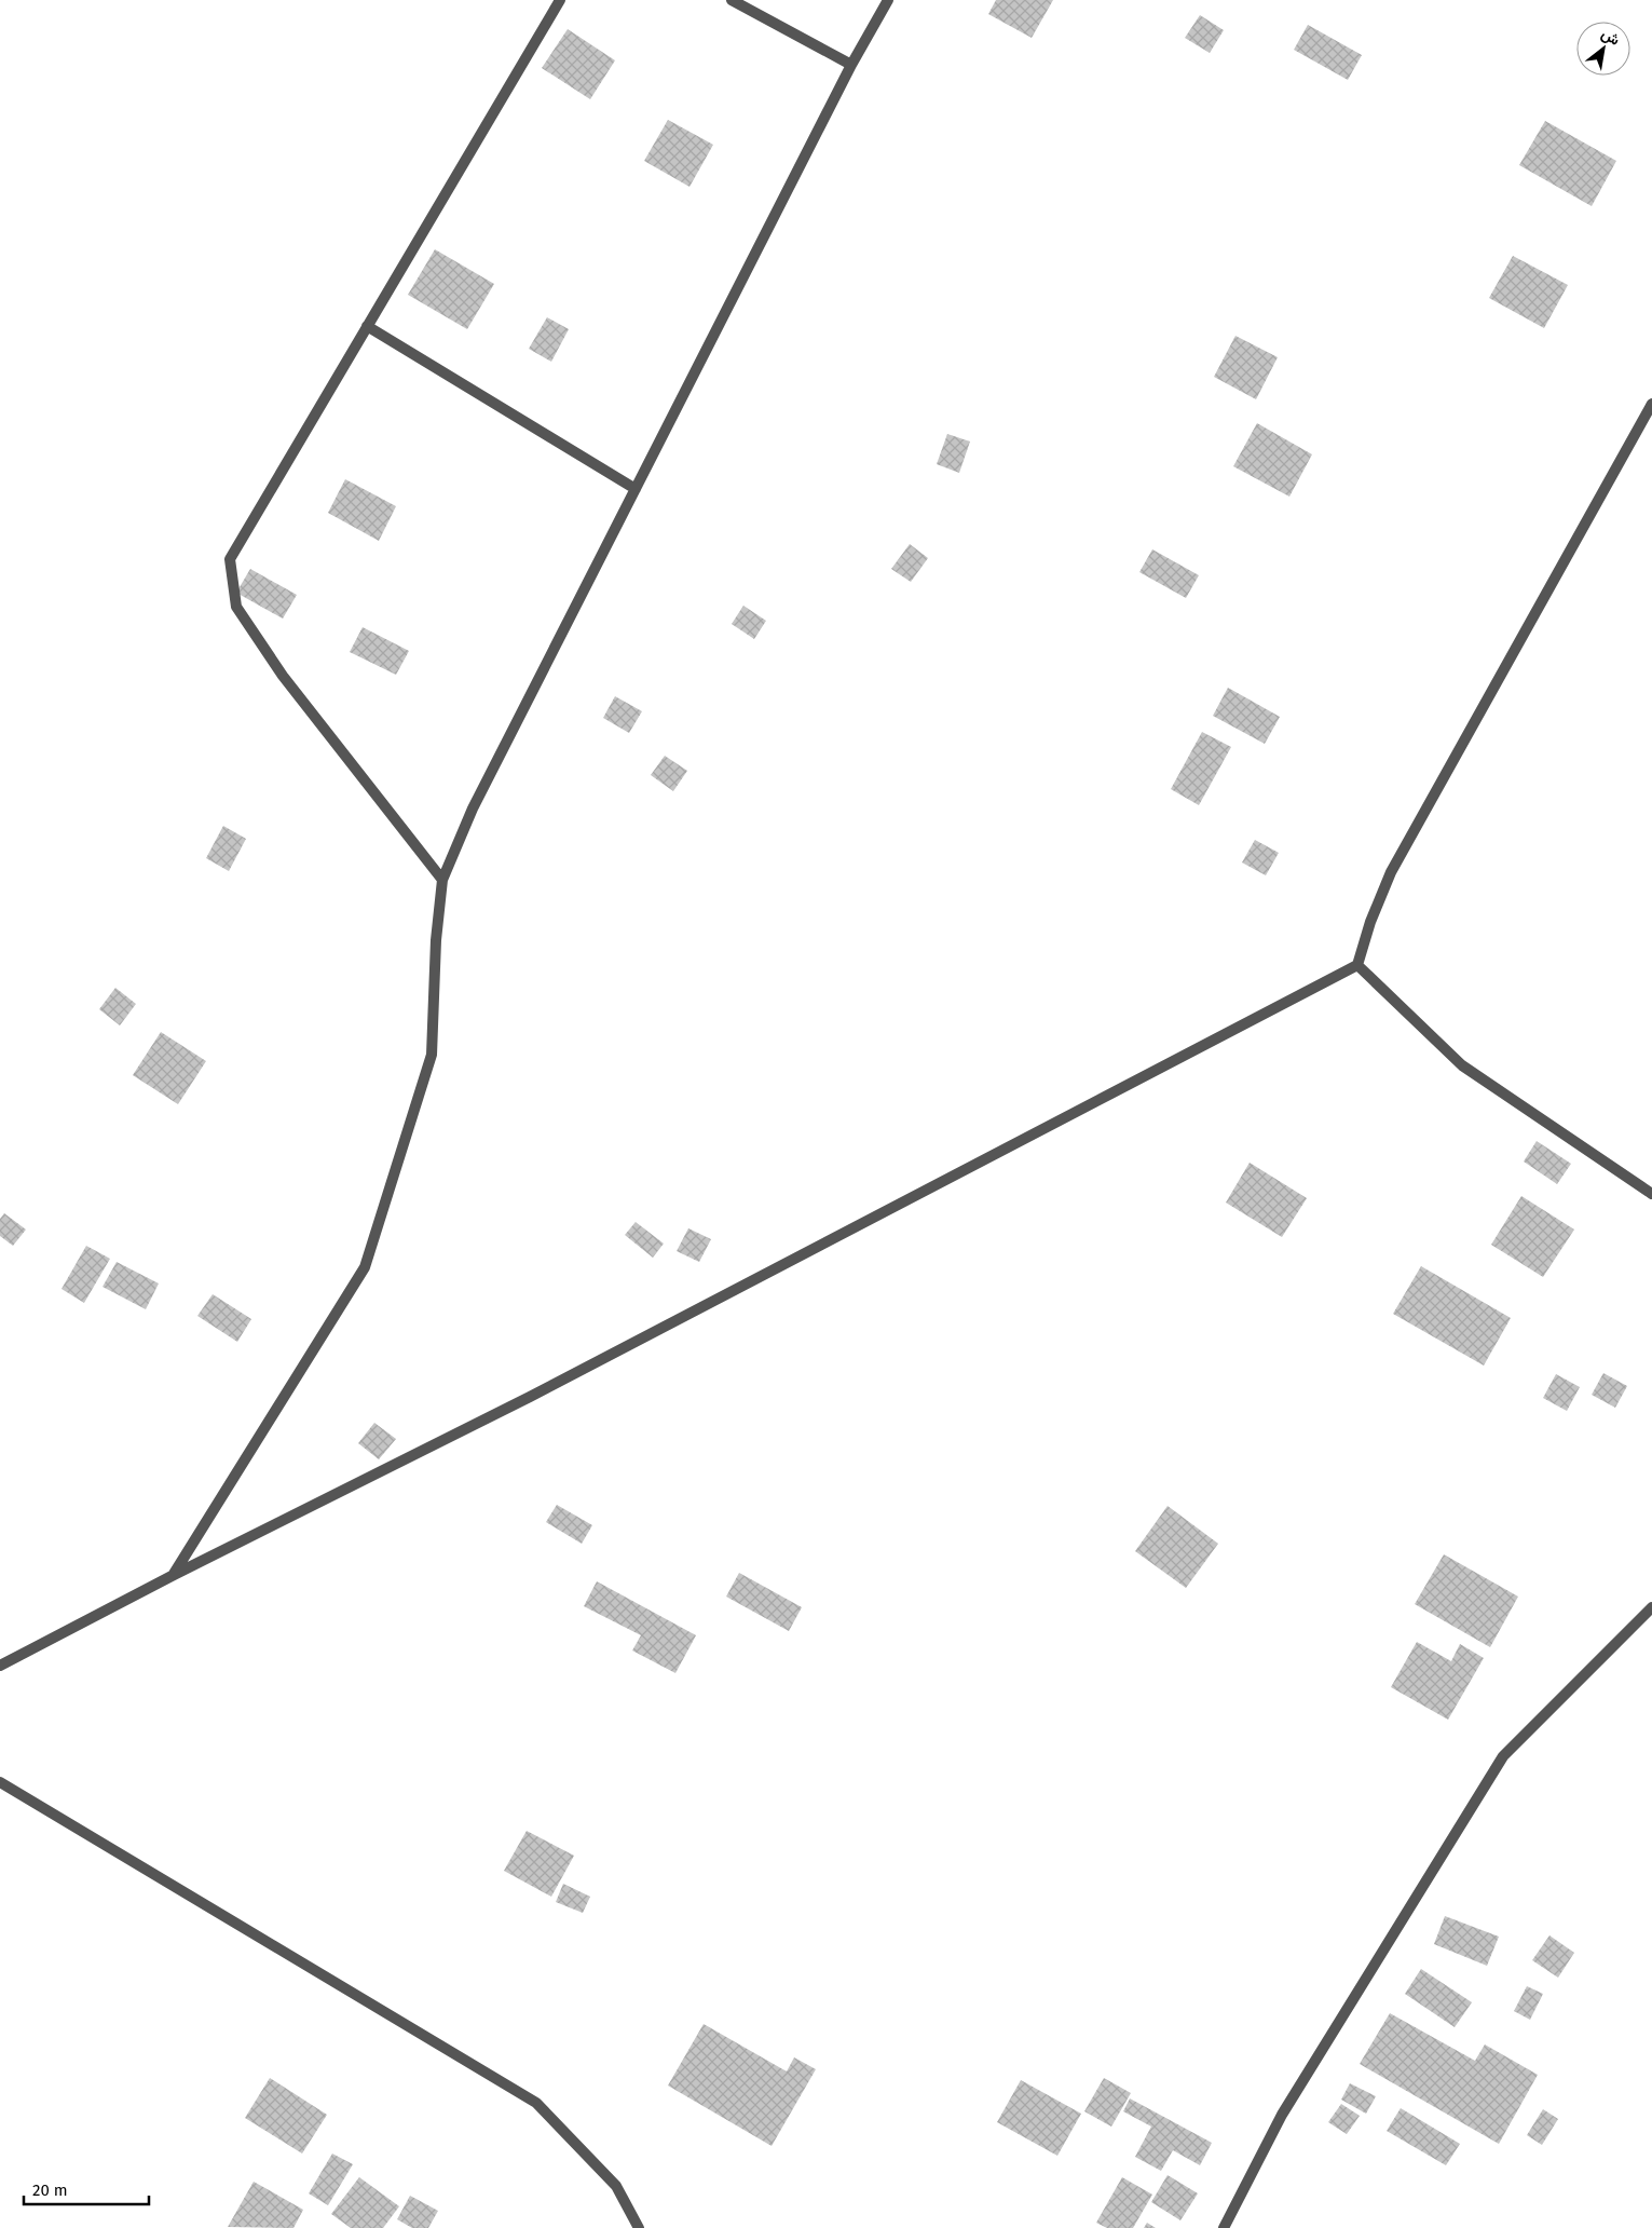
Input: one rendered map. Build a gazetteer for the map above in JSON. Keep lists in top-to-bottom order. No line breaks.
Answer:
{"scale_bar":"20 m","north":"top right"}
